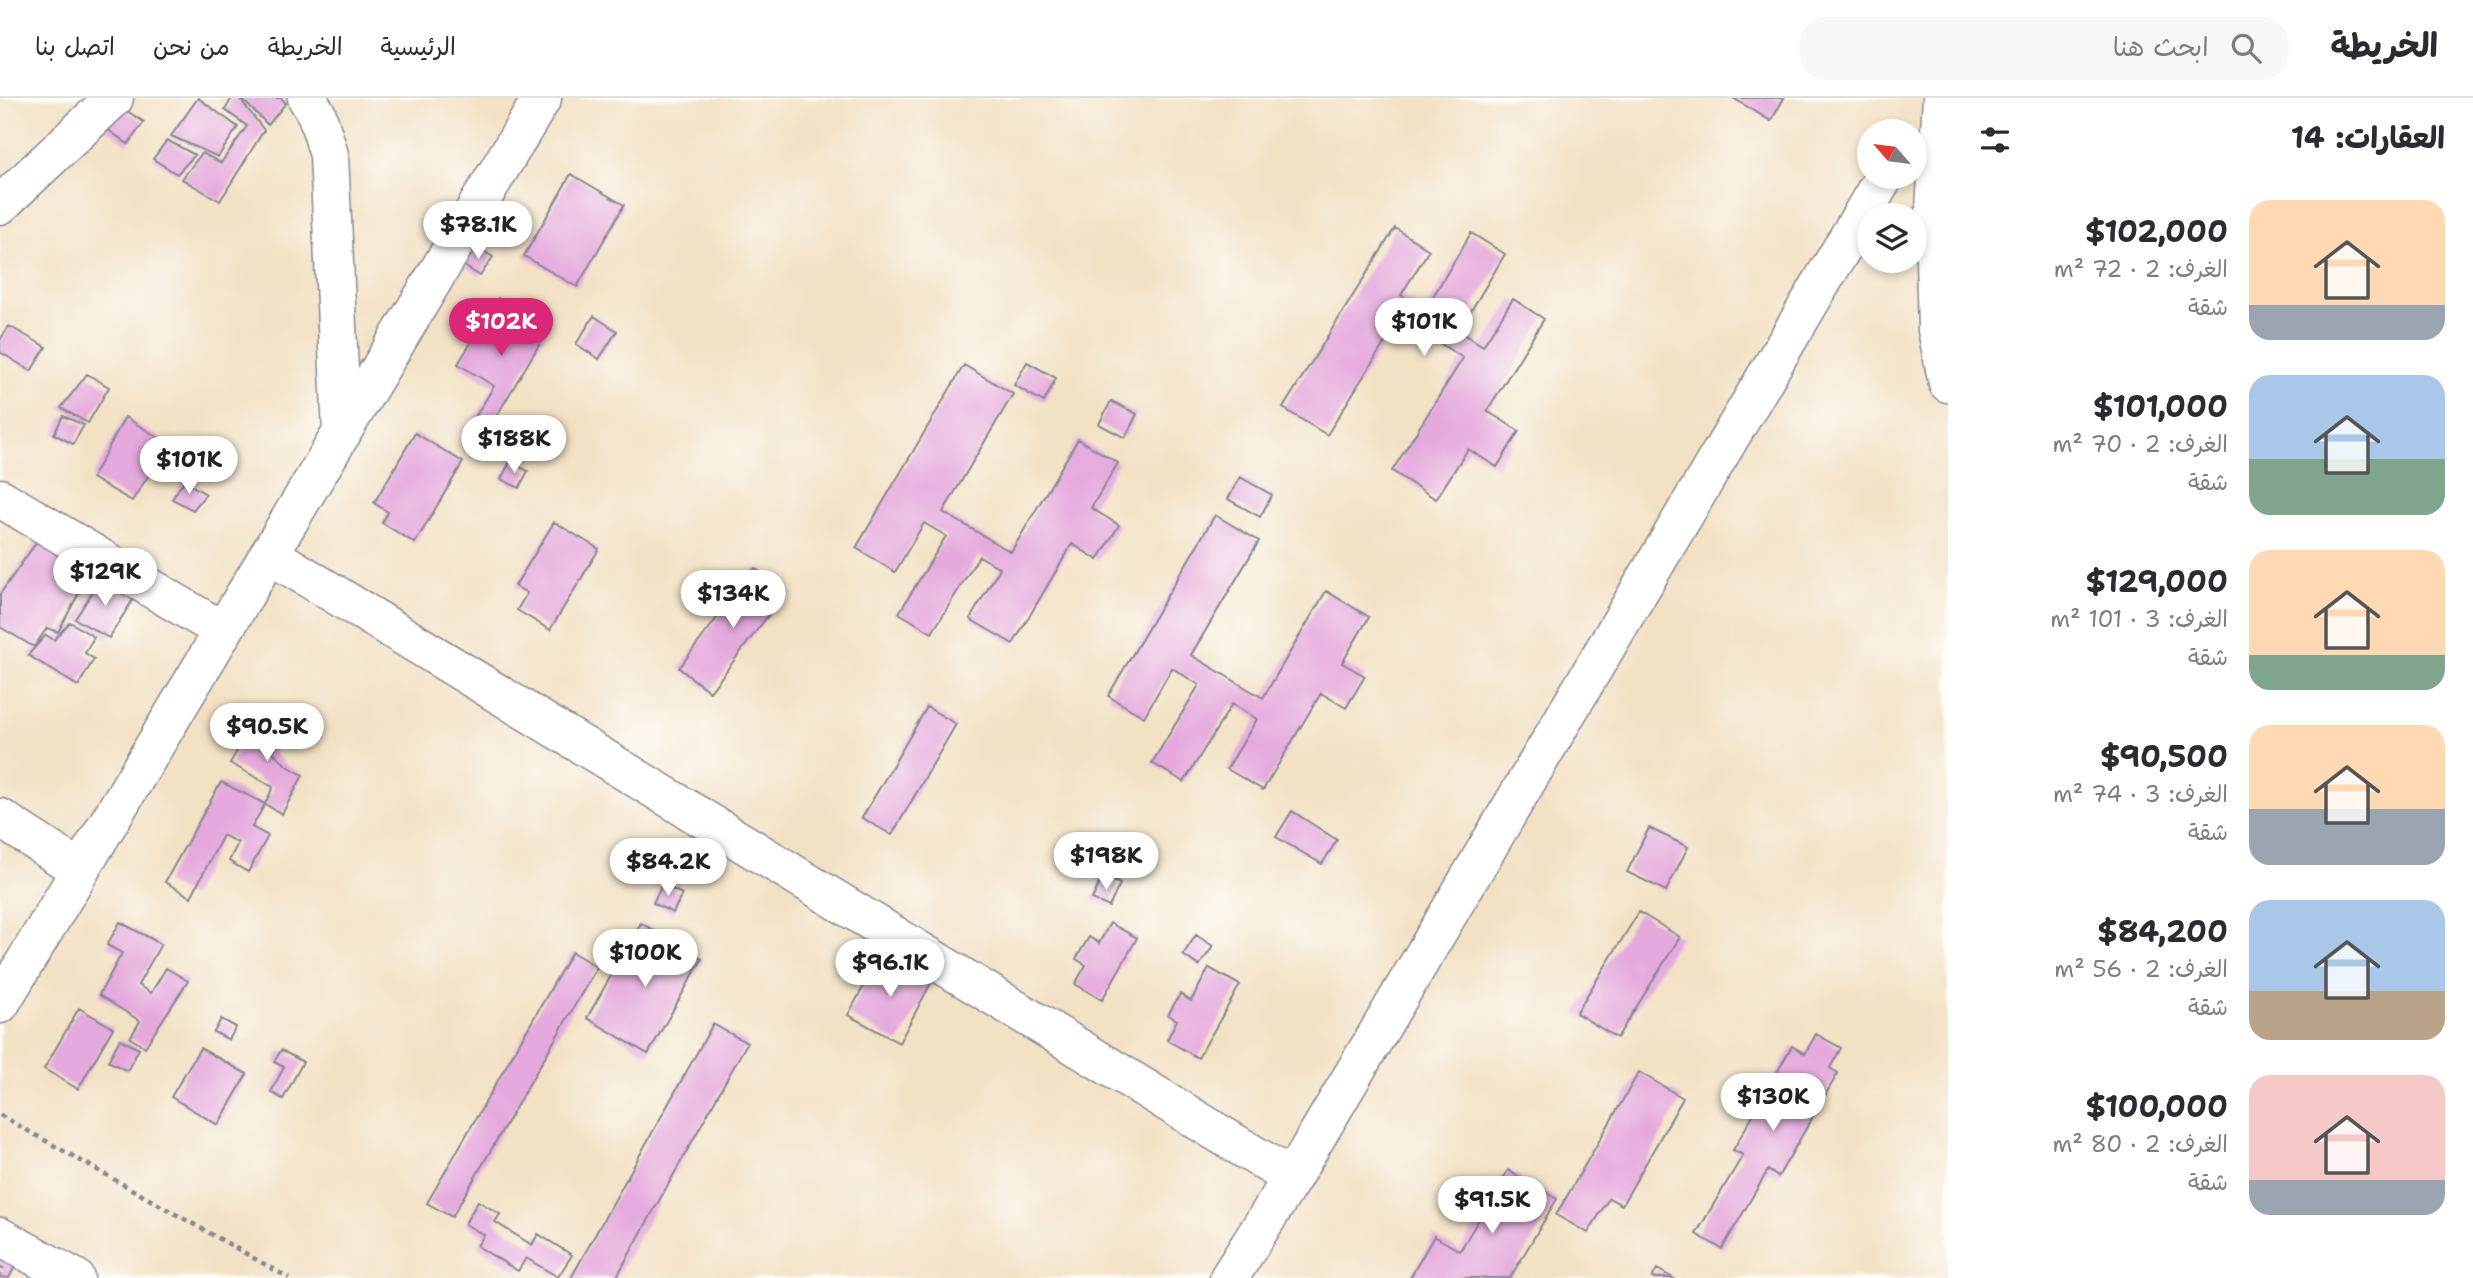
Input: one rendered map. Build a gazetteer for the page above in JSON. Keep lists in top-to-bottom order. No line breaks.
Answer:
{"north":"top left","page":{"header":"الخريطة","search":"ابحث هنا","nav":["الرئيسية","الخريطة","من نحن","اتصل بنا"],"heading":"العقارات: 14","list":[{"name":"$102,000","note":"الغرف: 2 · 72 m² · شقة"},{"name":"$101,000","note":"الغرف: 2 · 70 m² · شقة"},{"name":"$129,000","note":"الغرف: 3 · 101 m² · شقة"},{"name":"$90,500","note":"الغرف: 3 · 74 m² · شقة"},{"name":"$84,200","note":"الغرف: 2 · 56 m² · شقة"},{"name":"$100,000","note":"الغرف: 2 · 80 m² · شقة"}],"price":["$78.1K","$102K","$101K","$188K","$101K","$129K","$134K","$90.5K","$198K","$84.2K","$100K","$96.1K","$130K","$91.5K"]}}
